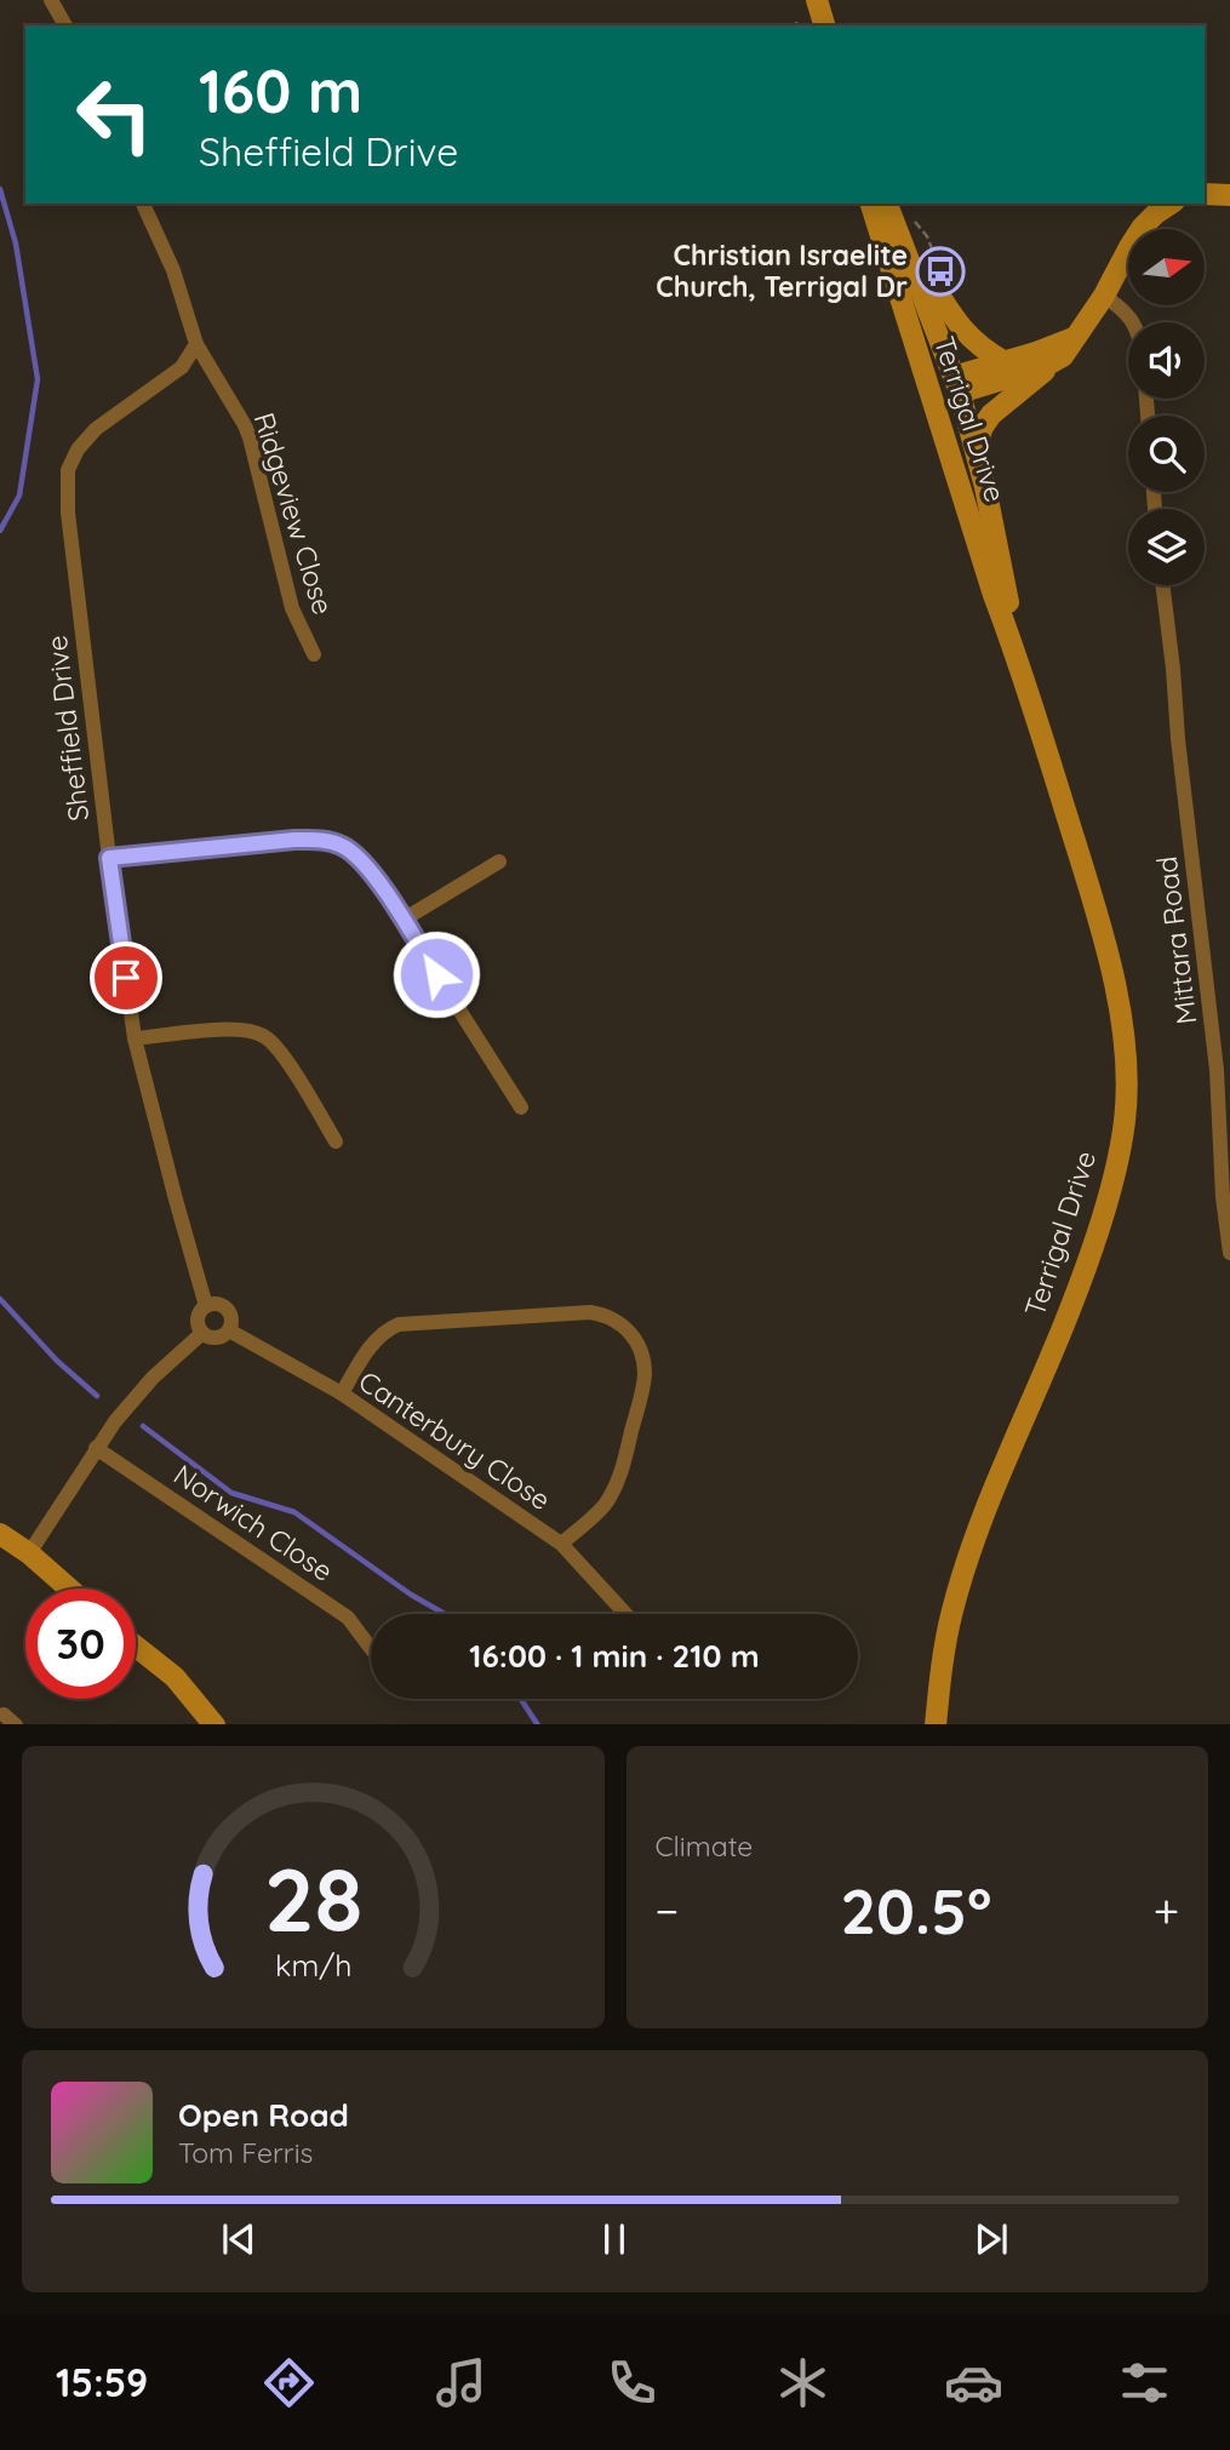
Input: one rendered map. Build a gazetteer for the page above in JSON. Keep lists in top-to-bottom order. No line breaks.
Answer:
{"streets":{"main road":["Terrigal Drive"],"street":["Ridgeview Close","Sheffield Drive","Mittara Road","Canterbury Close","Norwich Close"]},"crossings":[["Ridgeview Close","Sheffield Drive"],["Sheffield Drive","Canterbury Close"]],"places":{"bus stop":["Christian Israelite Church, Terrigal Dr"]},"north":"right","page":{"turn":["160 m","Sheffield Drive"],"limit":"30","trip":"16:00 · 1 min · 210 m","tile":"Climate","heat":["−","20.5°","+"],"song":["Open Road","Tom Ferris"],"tabs":"15:59","gauge":["28","km/h"]}}
